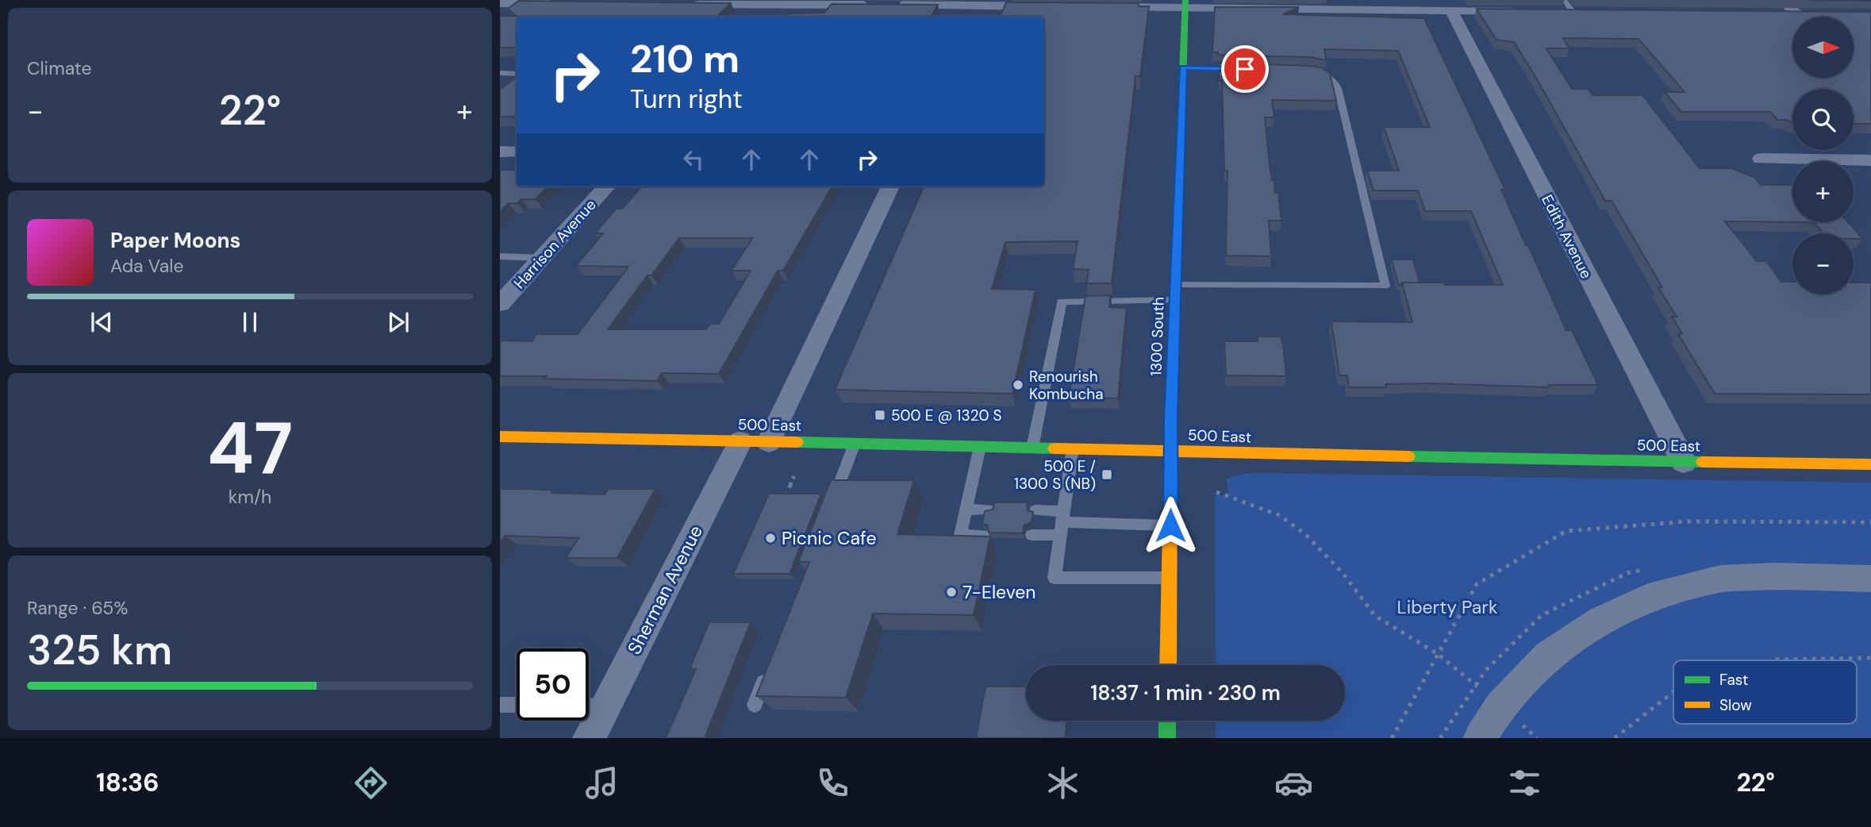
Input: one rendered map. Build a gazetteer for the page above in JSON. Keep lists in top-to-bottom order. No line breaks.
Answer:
{"streets":{"street":["Edith Avenue","Harrison Avenue","1300 South","500 East","Sherman Avenue"]},"crossings":[["Edith Avenue","500 East"],["1300 South","500 East"],["500 East","Sherman Avenue"]],"parks":["Liberty Park"],"places":{"other":["Renourish Kombucha","Picnic Cafe","7-Eleven"],"transit":["500 E @ 1320 S","500 E / 1300 S (NB)"]},"legend":["Fast","Slow"],"north":"right","page":{"tile":["Climate",["47","km/h"],["Range · 65%","325 km"]],"map_buttons":["+","−"],"turn":["210 m","Turn right"],"heat":["−","22°","+"],"song":["Paper Moons","Ada Vale"],"limit":"50","trip":"18:37 · 1 min · 230 m","tabs":["18:36","22°"]}}
